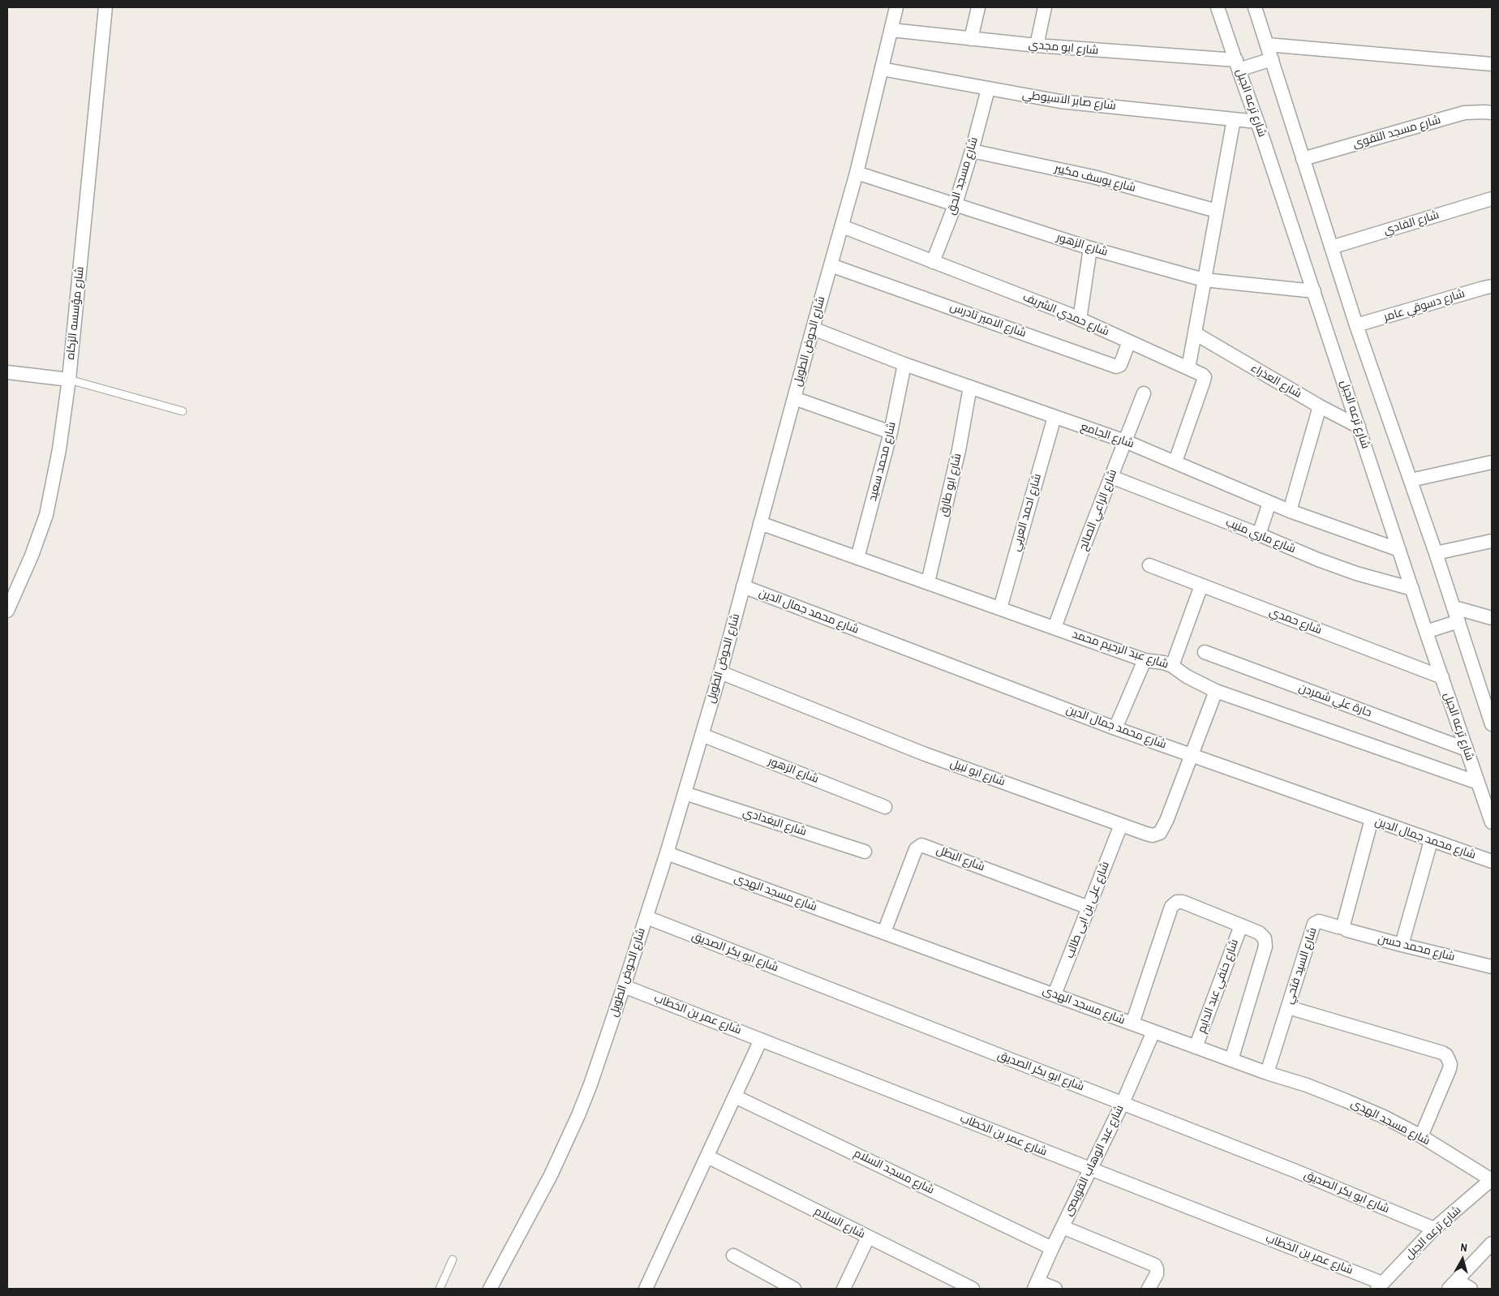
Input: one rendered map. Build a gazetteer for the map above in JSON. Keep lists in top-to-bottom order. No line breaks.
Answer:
{"streets":{"street":["شارع ابو مجدي","شارع صابر الاسيوطي","شارع ترعه الجبل","شارع مسجد التقوى","شارع مسجد الحق","شارع يوسف مكيير","شارع الفادي","شارع الزهور","شارع دسوقي عامر","شارع مؤسسه الزكاه","شارع حمدي الشريف","شارع الامير تادرس","شارع الحوض الطويل","شارع العذراء","شارع الجامع","شارع محمد سعيد","شارع ابو طارق","شارع الراعي الصالح","شارع احمد العربي","شارع ماري منيب","شارع محمد جمال الدين","شارع حمدي","شارع عبد الرحيم محمد","حارة علي شمردن","شارع ابو نبيل","شارع البغدادي","شارع البطل","شارع مسجد الهدى","شارع على بن ابى طالب","شارع محمد حسن","شارع ابو بكر الصديق","شارع السيد فتحي","شارع حنفي عبد الدايم","شارع عمر بن الخطاب","شارع عبد الوهاب القويصى","شارع مسجد السلام","شارع السلام"]},"crossings":[["شارع ابو مجدي","شارع ترعه الجبل"],["شارع ابو مجدي","شارع الحوض الطويل"],["شارع صابر الاسيوطي","شارع ترعه الجبل"],["شارع صابر الاسيوطي","شارع مسجد الحق"],["شارع صابر الاسيوطي","شارع الحوض الطويل"],["شارع ترعه الجبل","شارع الزهور"],["شارع ترعه الجبل","شارع العذراء"],["شارع ترعه الجبل","شارع الجامع"],["شارع ترعه الجبل","شارع ماري منيب"],["شارع ترعه الجبل","شارع حمدي"],["شارع ترعه الجبل","شارع عبد الرحيم محمد"],["شارع ترعه الجبل","حارة علي شمردن"],["شارع ترعه الجبل","شارع مسجد الهدى"],["شارع ترعه الجبل","شارع ابو بكر الصديق"],["شارع ترعه الجبل","شارع عمر بن الخطاب"],["شارع مسجد الحق","شارع يوسف مكيير"],["شارع مسجد الحق","شارع الزهور"],["شارع مسجد الحق","شارع حمدي الشريف"],["شارع الزهور","شارع الحوض الطويل"],["شارع حمدي الشريف","شارع الامير تادرس"],["شارع حمدي الشريف","شارع الحوض الطويل"],["شارع حمدي الشريف","شارع الجامع"],["شارع الامير تادرس","شارع الحوض الطويل"],["شارع الحوض الطويل","شارع الجامع"],["شارع الحوض الطويل","شارع محمد جمال الدين"],["شارع الحوض الطويل","شارع عبد الرحيم محمد"],["شارع الحوض الطويل","شارع ابو نبيل"],["شارع الحوض الطويل","شارع البغدادي"],["شارع الحوض الطويل","شارع مسجد الهدى"],["شارع الحوض الطويل","شارع ابو بكر الصديق"],["شارع الحوض الطويل","شارع عمر بن الخطاب"],["شارع الجامع","شارع محمد سعيد"],["شارع الجامع","شارع ابو طارق"],["شارع الجامع","شارع الراعي الصالح"],["شارع الجامع","شارع احمد العربي"],["شارع محمد سعيد","شارع عبد الرحيم محمد"],["شارع ابو طارق","شارع عبد الرحيم محمد"],["شارع الراعي الصالح","شارع ماري منيب"],["شارع الراعي الصالح","شارع عبد الرحيم محمد"],["شارع احمد العربي","شارع عبد الرحيم محمد"],["شارع محمد جمال الدين","شارع ابو نبيل"],["شارع عبد الرحيم محمد","شارع ابو نبيل"],["شارع ابو نبيل","شارع على بن ابى طالب"],["شارع البطل","شارع مسجد الهدى"],["شارع البطل","شارع على بن ابى طالب"],["شارع مسجد الهدى","شارع على بن ابى طالب"],["شارع مسجد الهدى","شارع السيد فتحي"],["شارع مسجد الهدى","شارع حنفي عبد الدايم"],["شارع مسجد الهدى","شارع عبد الوهاب القويصى"],["شارع محمد حسن","شارع السيد فتحي"],["شارع ابو بكر الصديق","شارع عبد الوهاب القويصى"],["شارع عمر بن الخطاب","شارع عبد الوهاب القويصى"],["شارع عبد الوهاب القويصى","شارع مسجد السلام"]],"north":"top"}
